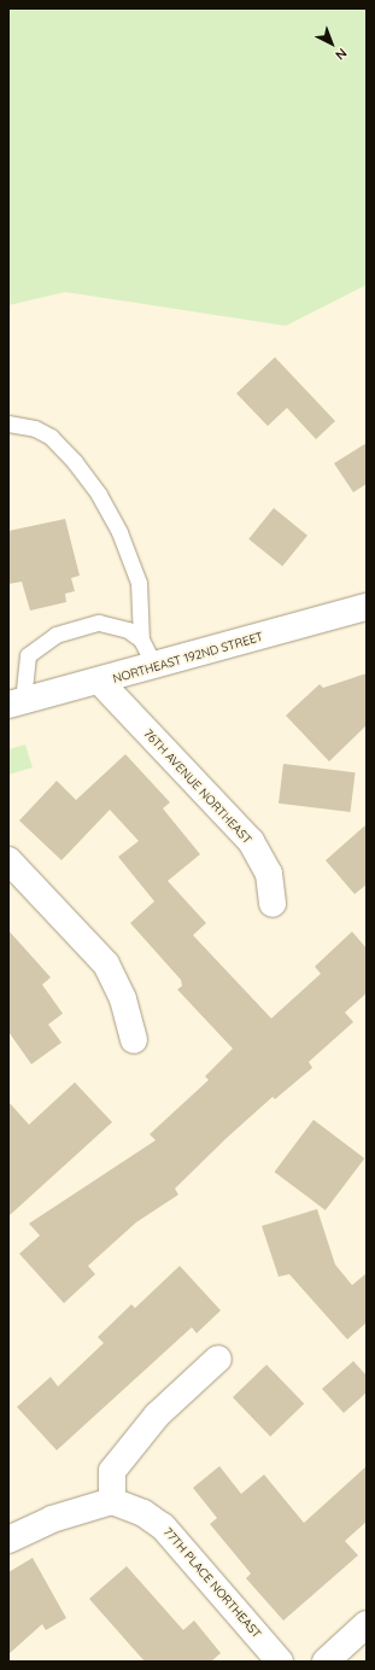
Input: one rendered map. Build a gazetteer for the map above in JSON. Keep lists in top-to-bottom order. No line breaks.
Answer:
{"streets":{"street":["NORTHEAST 192ND STREET","76TH AVENUE NORTHEAST","77TH PLACE NORTHEAST"]},"crossings":[["NORTHEAST 192ND STREET","76TH AVENUE NORTHEAST"]],"north":"bottom right"}
